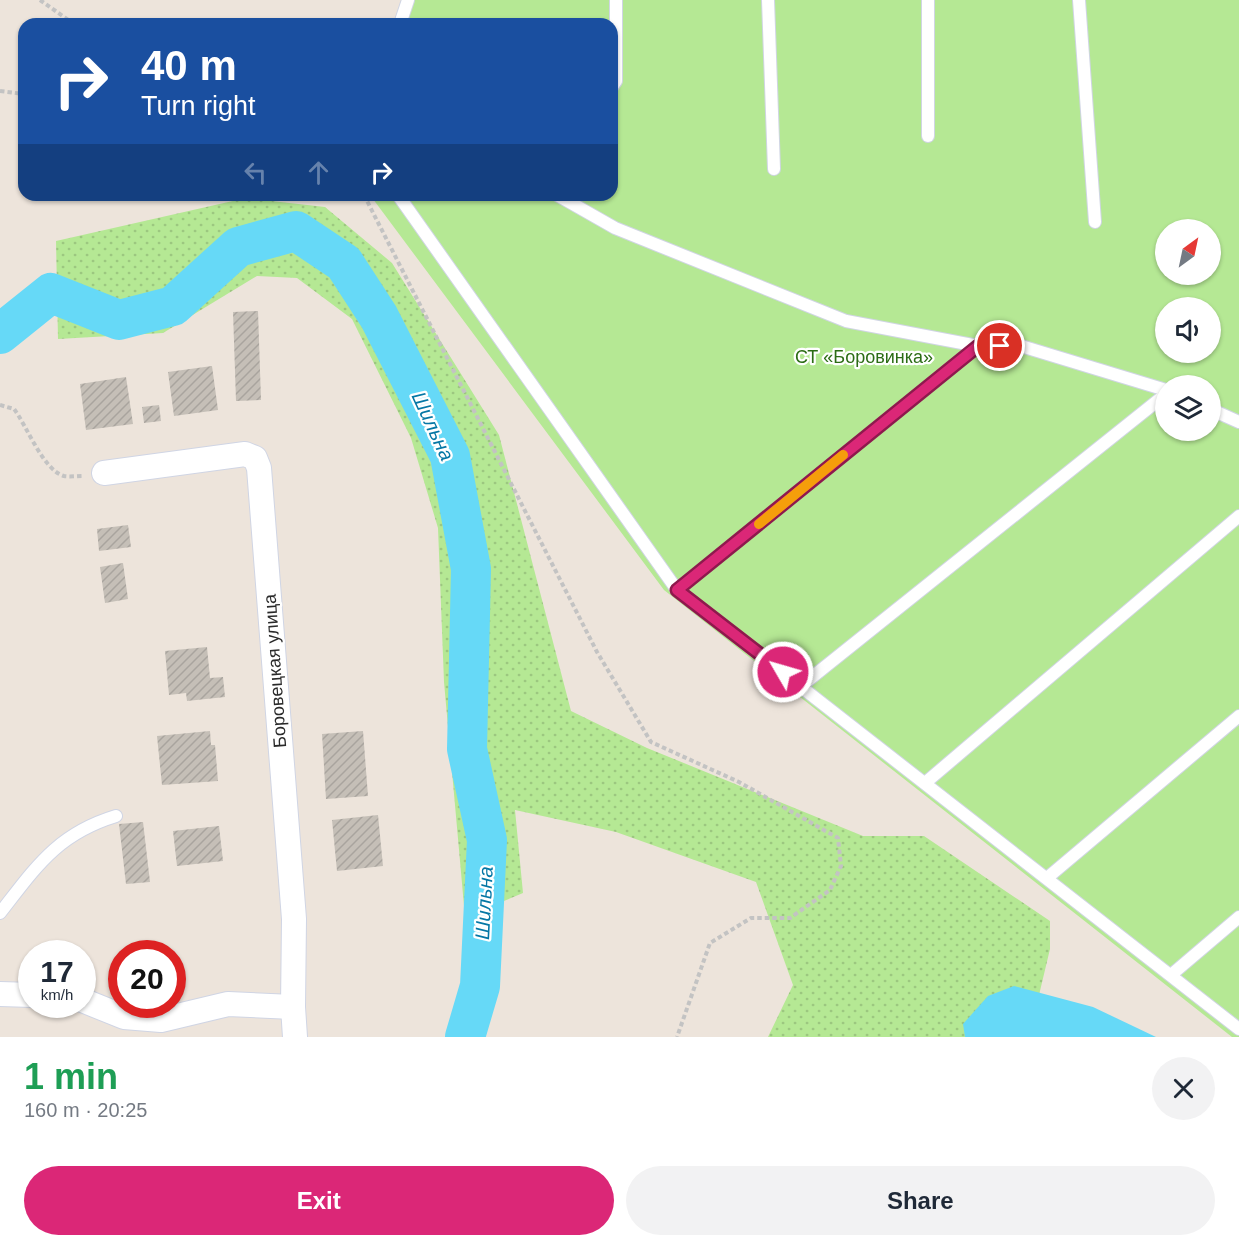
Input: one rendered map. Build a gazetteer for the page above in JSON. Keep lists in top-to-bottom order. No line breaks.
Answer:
{"streets":{"street":["Боровецкая улица"]},"water":["Шильна"],"parks":["СТ «Боровинка»"],"north":"top right","page":{"turn":["40 m","Turn right"],"speed":"17 km/h","limit":"20","heading":["1 min","160 m · 20:25"],"buttons":["Exit","Share"]}}
